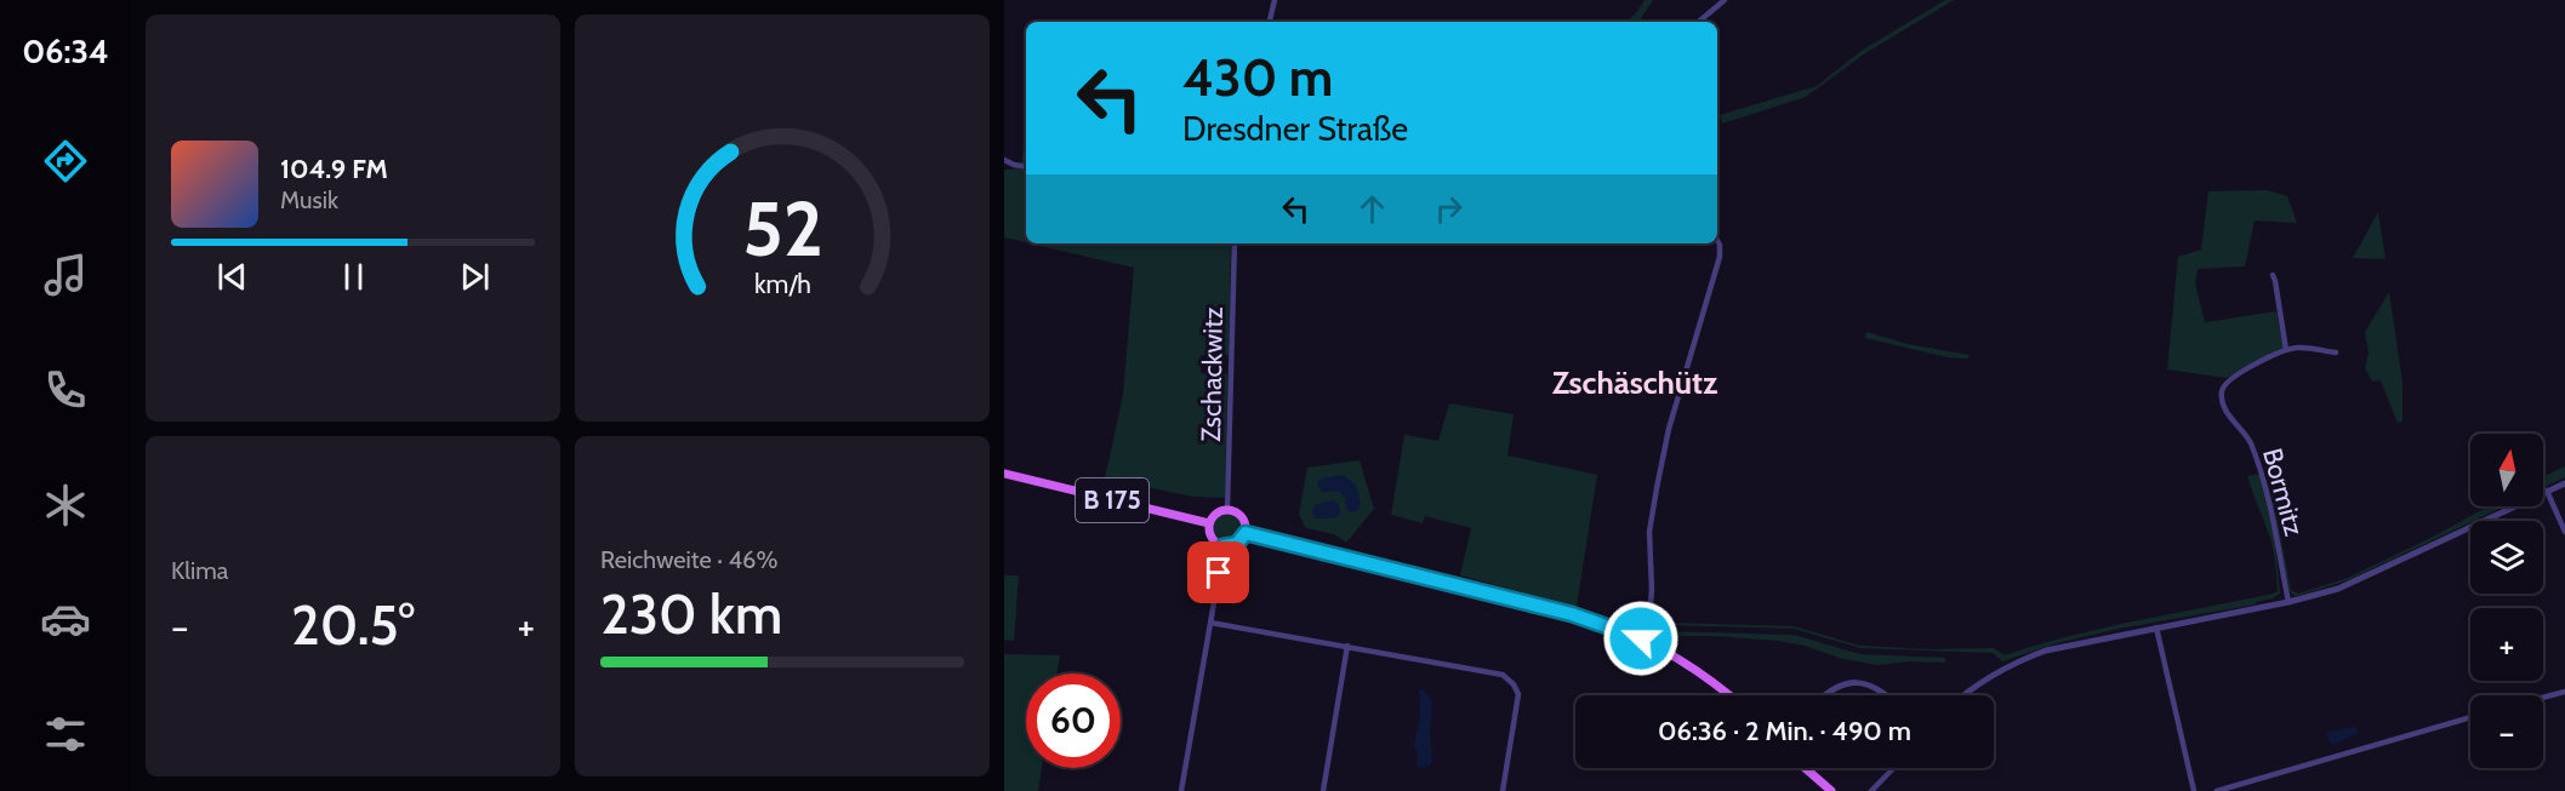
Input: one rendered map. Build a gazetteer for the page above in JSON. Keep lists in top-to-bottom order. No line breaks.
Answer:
{"streets":{"main road":["B 175"],"street":["Zschackwitz","Bormitz"]},"crossings":[["Zschackwitz","B 175"]],"districts":["Zschäschütz"],"north":"top","page":{"tabs":"06:34","turn":["430 m","Dresdner Straße"],"song":["104.9 FM","Musik"],"map_buttons":["+","−"],"tile":["Klima",["Reichweite · 46%","230 km"]],"heat":["−","20.5°","+"],"limit":"60","trip":"06:36 · 2 Min. · 490 m","gauge":["52","km/h"]}}
